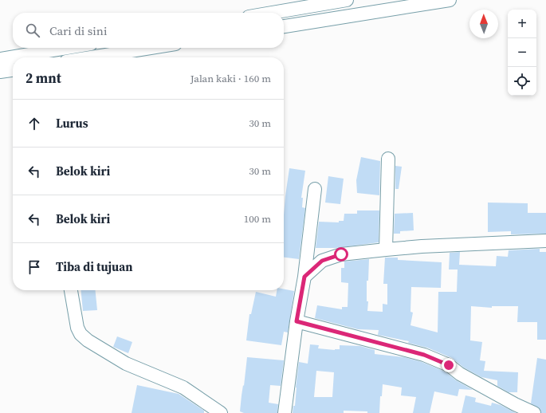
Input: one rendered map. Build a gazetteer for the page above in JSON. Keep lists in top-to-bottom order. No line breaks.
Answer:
{"north":"top","page":{"map_buttons":["+","−"],"search":"Cari di sini","heading":["2 mnt","Jalan kaki · 160 m"],"list":[["Lurus","30 m"],["Belok kiri","30 m"],["Belok kiri","100 m"],"Tiba di tujuan"]}}
